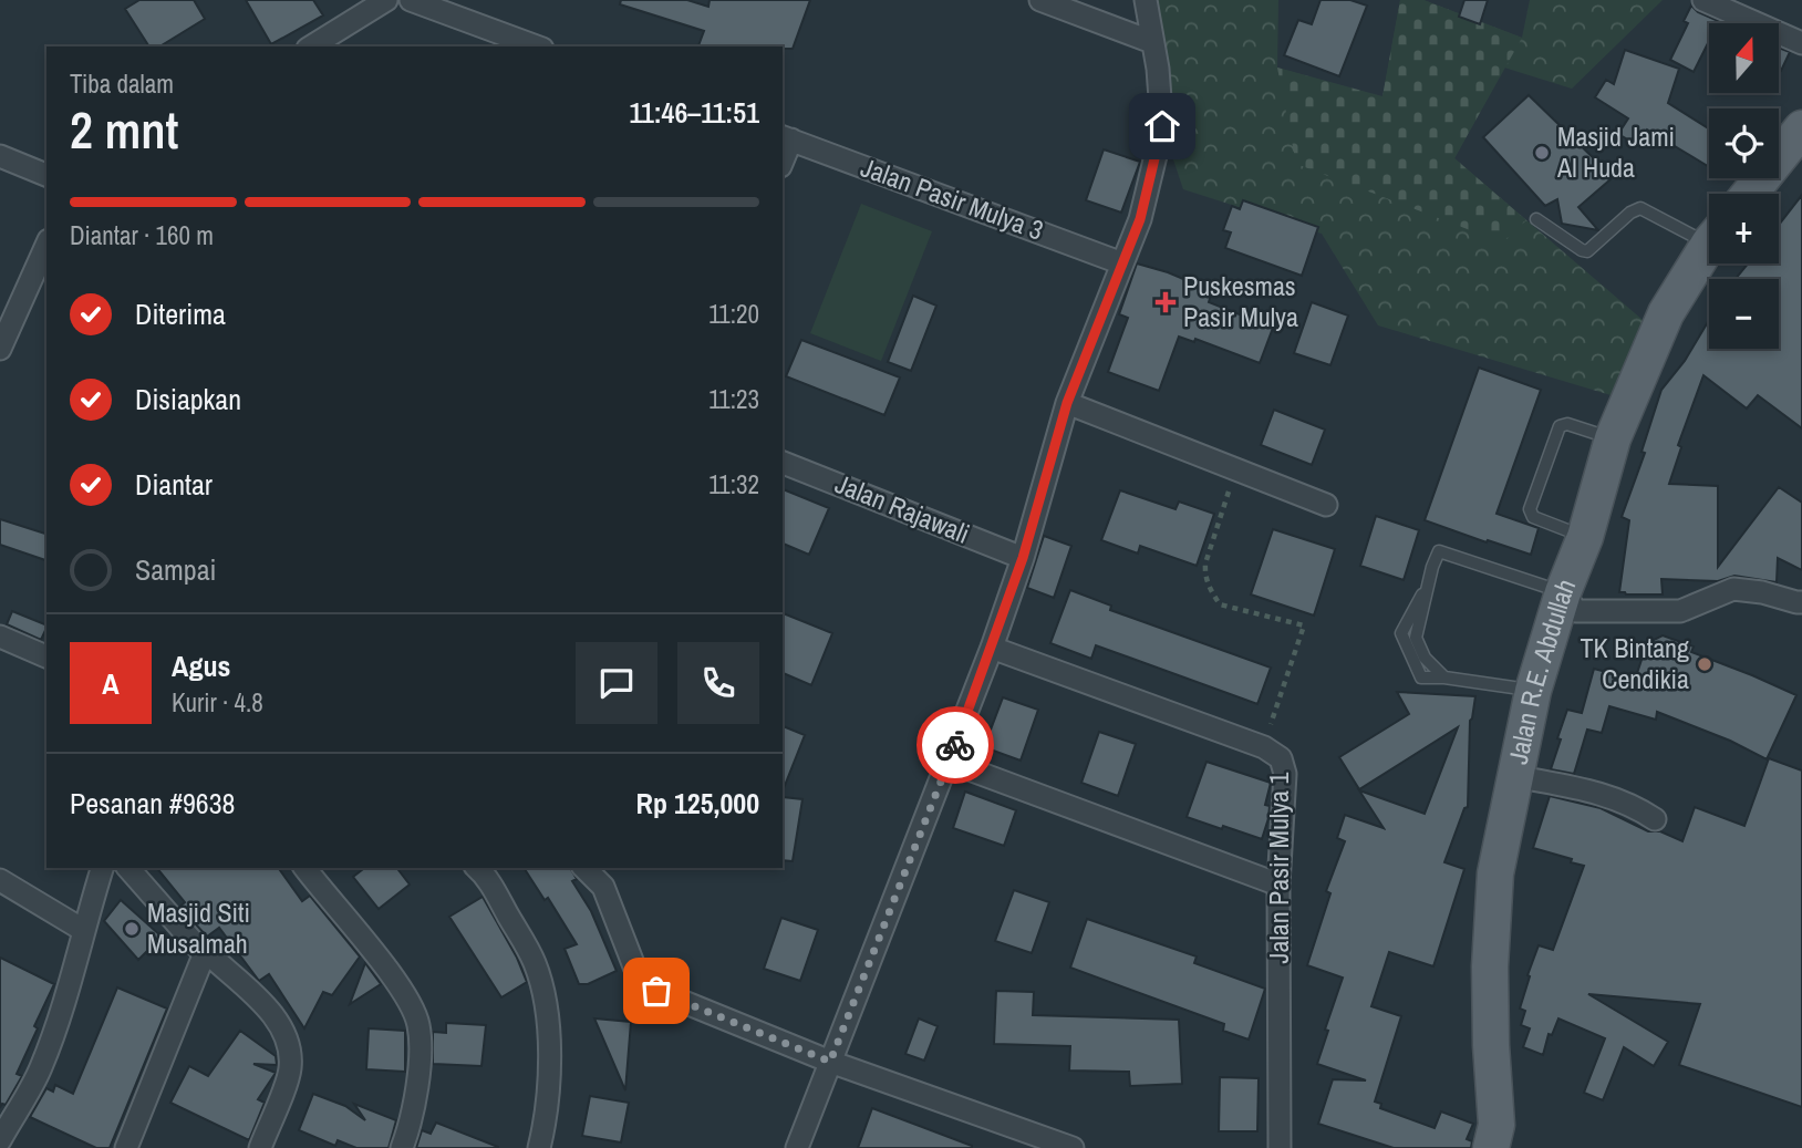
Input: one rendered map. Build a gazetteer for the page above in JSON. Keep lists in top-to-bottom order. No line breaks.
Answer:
{"streets":{"main road":["Jalan R.E. Abdullah"],"street":["Jalan Pasir Mulya 3","Jalan Rajawali","Jalan Pasir Mulya 1"]},"places":{"other":["Masjid Jami Al Huda","TK Bintang Cendikia","Masjid Siti Musalmah"],"health":["Puskesmas Pasir Mulya"]},"north":"top","page":{"map_buttons":["+","−"],"heading":["2 mnt","Tiba dalam","11:46–11:51"],"panel":["Agus","Kurir · 4.8","Pesanan #9638","Rp 125,000"],"bar":"Diantar · 160 m","list":[["Diterima","11:20"],["Disiapkan","11:23"],["Diantar","11:32"],"Sampai"],"round":"A"}}
